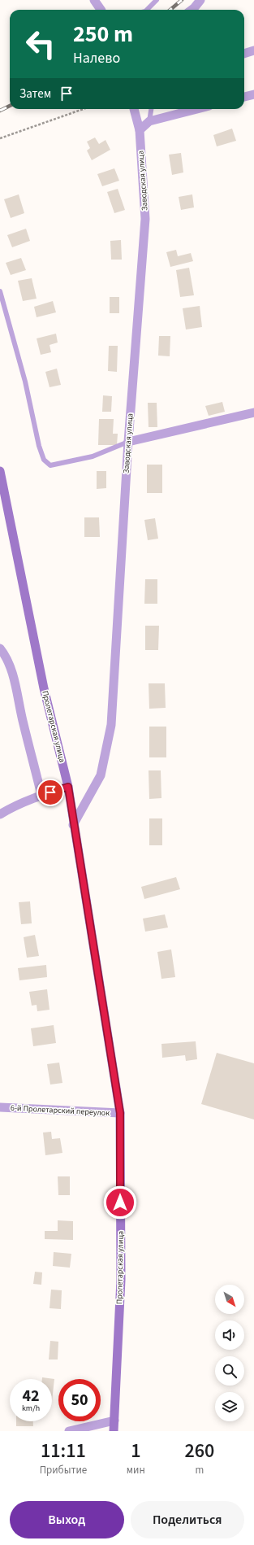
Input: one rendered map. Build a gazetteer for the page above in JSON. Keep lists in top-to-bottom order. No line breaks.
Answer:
{"streets":{"main road":["Пролетарская улица"],"street":["Заводская улица","6-й Пролетарский переулок"]},"crossings":[["Заводская улица","Пролетарская улица"],["Пролетарская улица","6-й Пролетарский переулок"]],"north":"bottom right","page":{"turn":["250 m","Налево"],"then":"Затем","speed":"42 km/h","limit":"50","eta":["11:11","Прибытие","1","мин","260","m"],"buttons":["Выход","Поделиться"]}}
